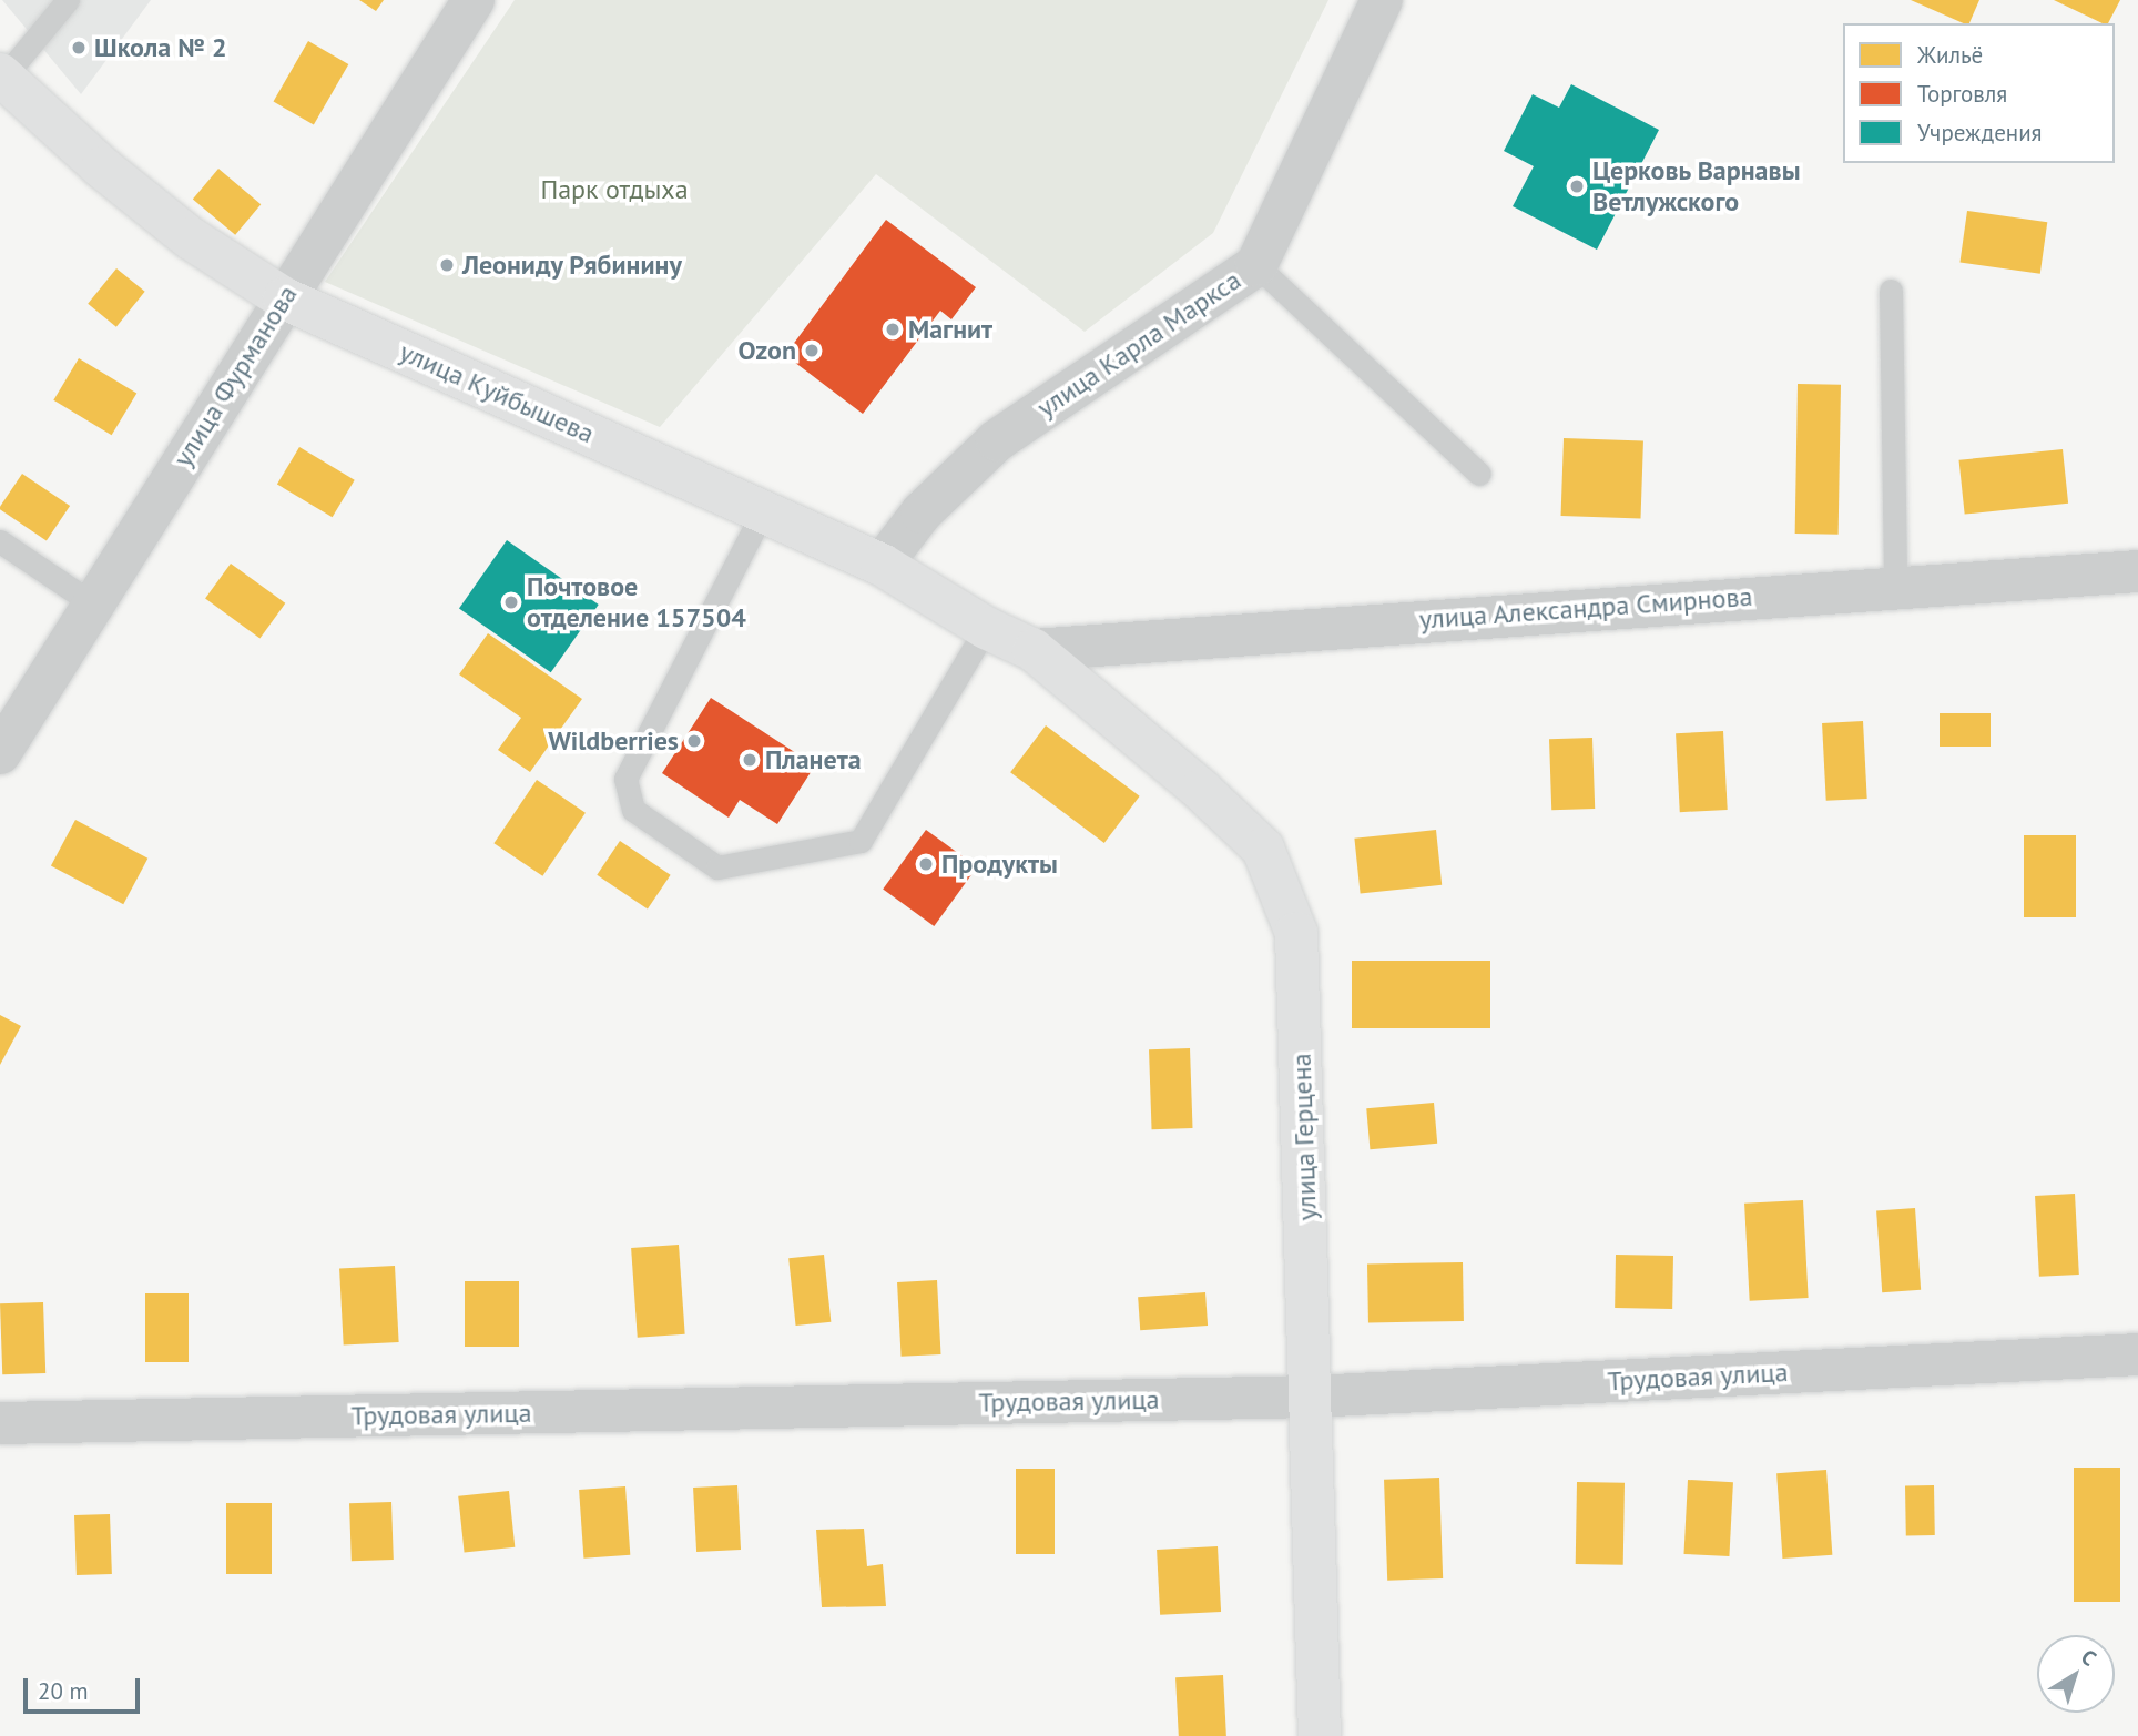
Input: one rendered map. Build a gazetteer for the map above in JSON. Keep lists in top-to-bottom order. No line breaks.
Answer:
{"streets":{"street":["улица Карла Маркса","улица Фурманова","улица Куйбышева","улица Александра Смирнова","улица Герцена","Трудовая улица"]},"crossings":[["улица Карла Маркса","улица Куйбышева"],["улица Фурманова","улица Куйбышева"],["улица Куйбышева","улица Александра Смирнова"],["улица Куйбышева","улица Герцена"],["улица Александра Смирнова","улица Герцена"],["улица Герцена","Трудовая улица"]],"parks":["Парк отдыха"],"places":["Школа № 2","Церковь Варнавы Ветлужского","Леониду Рябинину","Магнит","Ozon","Почтовое отделение 157504","Wildberries","Планета","Продукты"],"legend":["Жильё","Торговля","Учреждения"],"scale_bar":"20 m","north":"top right"}
